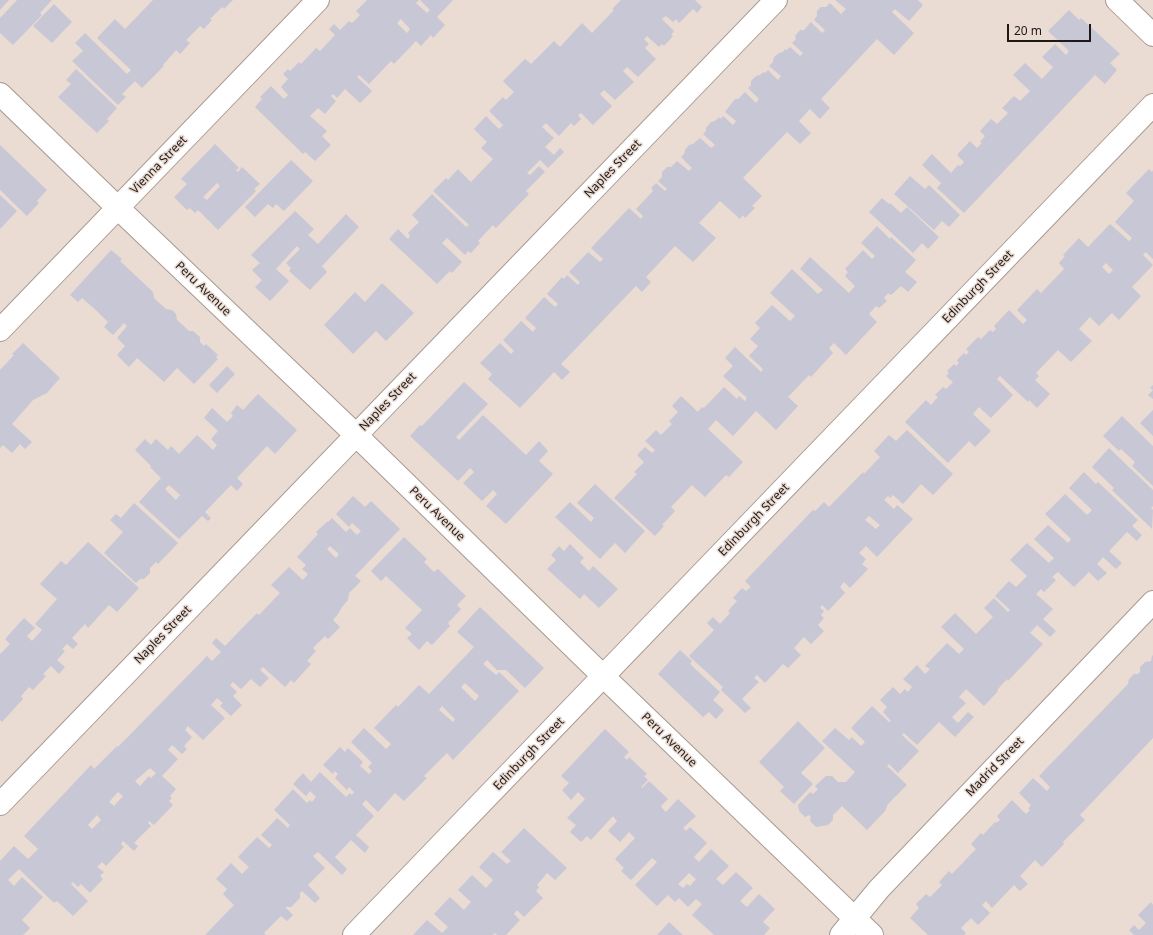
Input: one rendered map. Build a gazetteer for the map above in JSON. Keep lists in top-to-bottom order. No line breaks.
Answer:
{"streets":{"street":["Vienna Street","Naples Street","Edinburgh Street","Peru Avenue","Madrid Street"]},"crossings":[["Vienna Street","Peru Avenue"],["Naples Street","Peru Avenue"],["Edinburgh Street","Peru Avenue"],["Peru Avenue","Madrid Street"]],"scale_bar":"20 m"}
